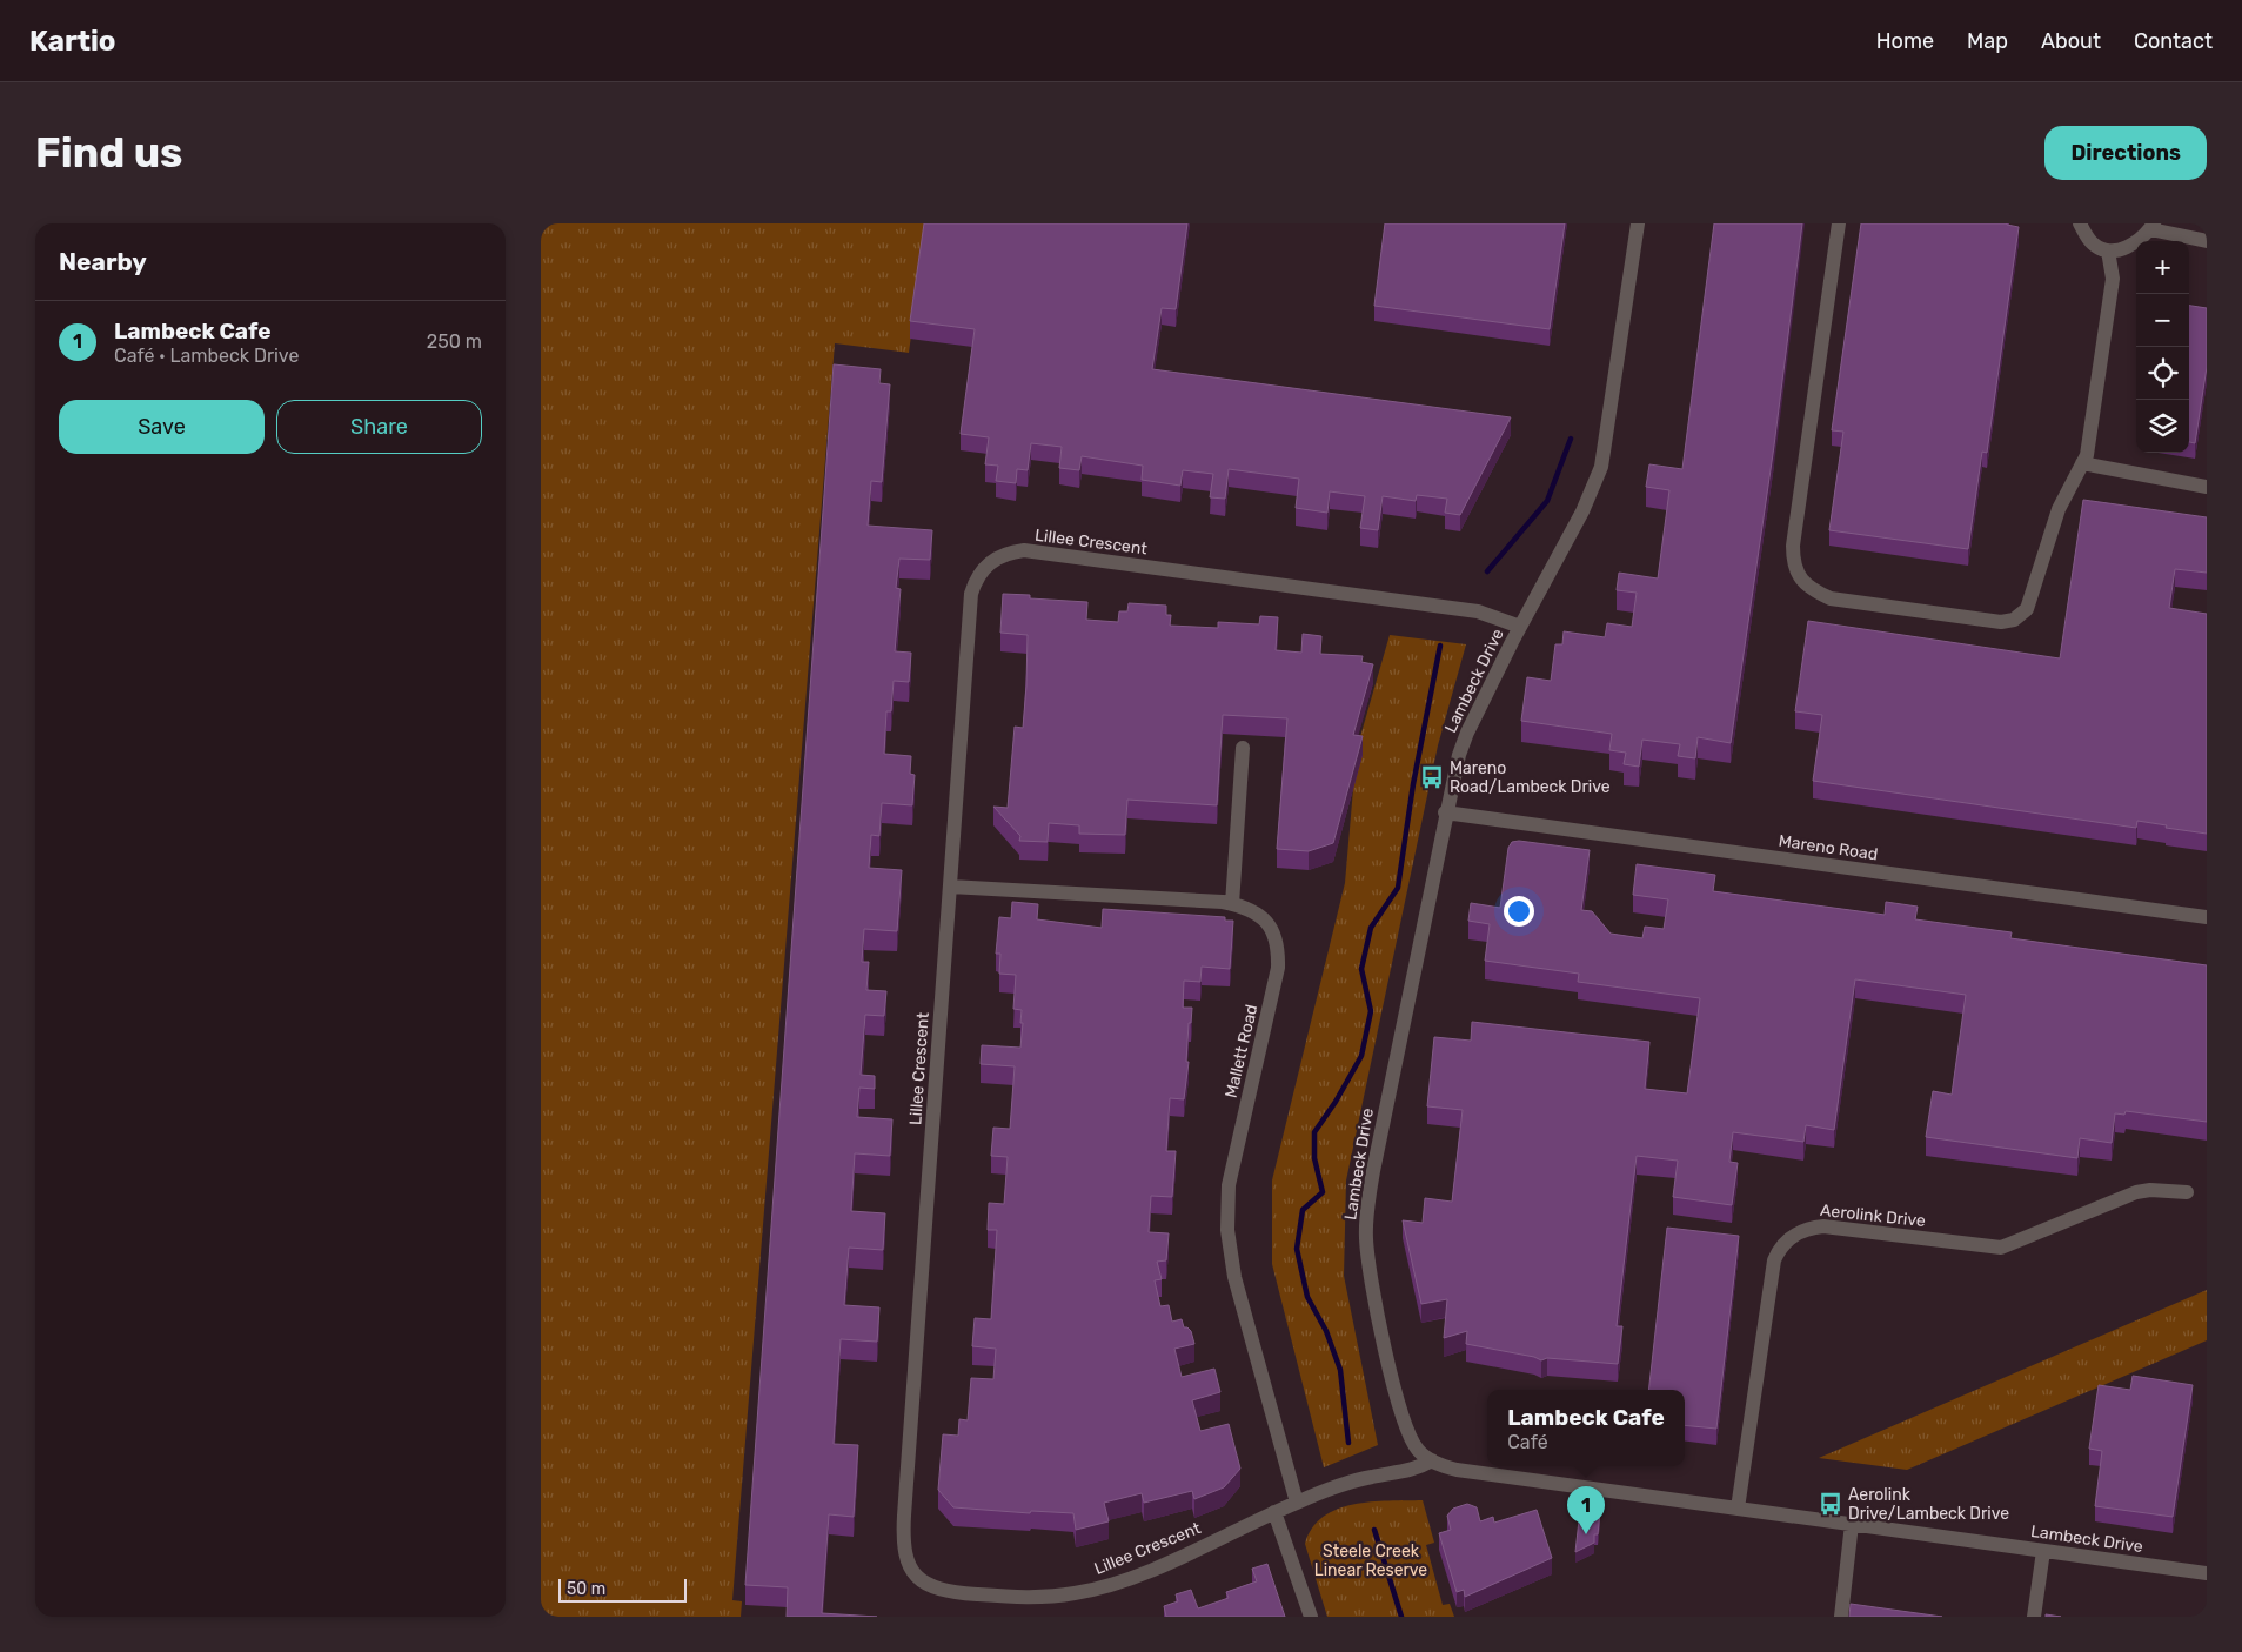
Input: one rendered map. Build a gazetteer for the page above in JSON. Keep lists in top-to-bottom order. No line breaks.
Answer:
{"streets":{"street":["Lillee Crescent","Lambeck Drive","Mareno Road","Mallett Road","Aerolink Drive"]},"crossings":[["Lillee Crescent","Lambeck Drive"],["Lillee Crescent","Mallett Road"],["Lambeck Drive","Mareno Road"],["Lambeck Drive","Aerolink Drive"]],"parks":["Steele Creek Linear Reserve"],"places":{"bus stop":["Mareno Road/Lambeck Drive","Aerolink Drive/Lambeck Drive"]},"scale_bar":"50 m","page":{"header":"Kartio","nav":["Home","Map","About","Contact"],"buttons":["Directions",["Save","Share"]],"title":"Find us","heading":"Nearby","map_buttons":["+","−"],"list":[{"mark":"1","name":"Lambeck Cafe","note":"Café · Lambeck Drive","value":"250 m"}],"popup":["Lambeck Cafe","Café"],"pins":"1","scale":"50 m"}}
